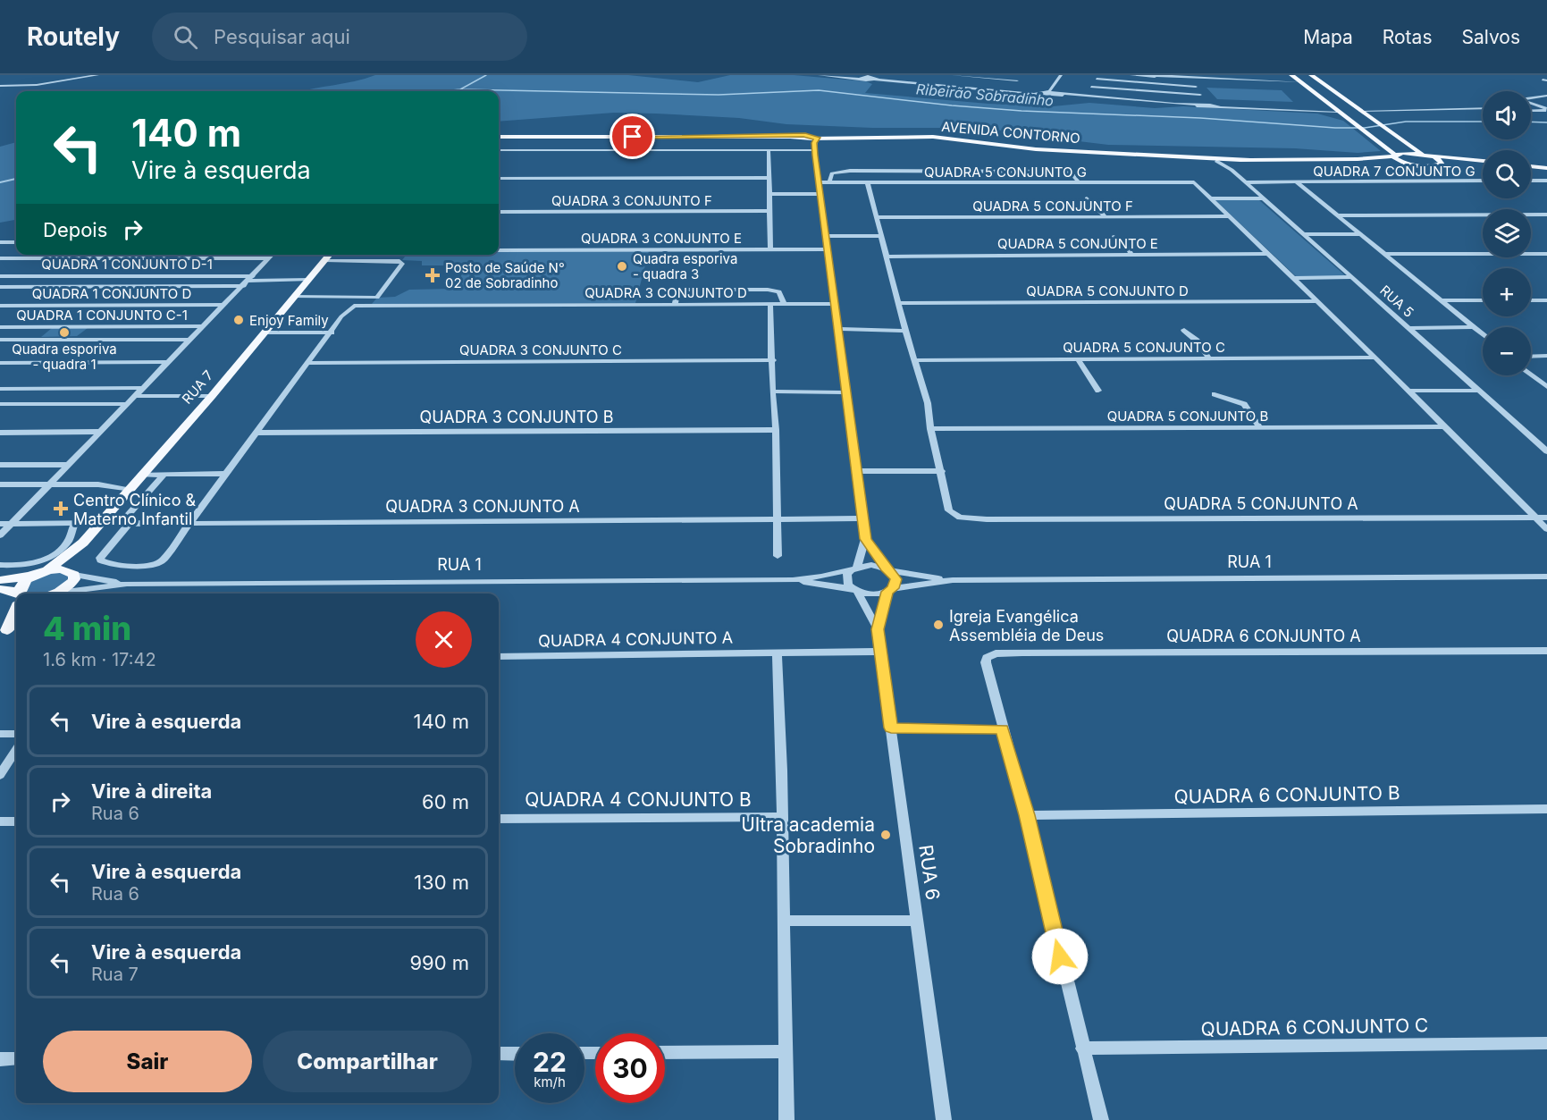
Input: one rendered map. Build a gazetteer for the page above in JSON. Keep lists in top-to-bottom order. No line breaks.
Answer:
{"streets":{"main road":["AVENIDA CONTORNO","RUA 7"],"street":["QUADRA 7 CONJUNTO G","QUADRA 5 CONJUNTO G","QUADRA 3 CONJUNTO F","QUADRA 5 CONJUNTO F","QUADRA 3 CONJUNTO E","QUADRA 5 CONJUNTO E","QUADRA 1 CONJUNTO D-1","QUADRA 5 CONJUNTO D","QUADRA 3 CONJUNTO D","QUADRA 1 CONJUNTO D","RUA 5","QUADRA 1 CONJUNTO C-1","QUADRA 5 CONJUNTO C","QUADRA 3 CONJUNTO C","QUADRA 5 CONJUNTO B","QUADRA 3 CONJUNTO B","QUADRA 5 CONJUNTO A","QUADRA 3 CONJUNTO A","RUA 1","QUADRA 6 CONJUNTO A","QUADRA 4 CONJUNTO A","QUADRA 6 CONJUNTO B","QUADRA 4 CONJUNTO B","RUA 6","QUADRA 6 CONJUNTO C"]},"crossings":[["AVENIDA CONTORNO","RUA 5"],["QUADRA 7 CONJUNTO G","RUA 5"],["QUADRA 3 CONJUNTO D","QUADRA 3 CONJUNTO C"],["QUADRA 3 CONJUNTO D","QUADRA 3 CONJUNTO B"],["QUADRA 3 CONJUNTO D","QUADRA 3 CONJUNTO A"],["QUADRA 4 CONJUNTO A","RUA 6"]],"water":["Ribeirão Sobradinho"],"places":{"other":["Quadra esporiva - quadra 3","Enjoy Family","Quadra esporiva - quadra 1","Igreja Evangélica Assembléia de Deus","Ultra academia Sobradinho"],"health":["Posto de Saúde N° 02 de Sobradinho","Centro Clínico & Materno Infantil"]},"page":{"header":"Routely","search":"Pesquisar aqui","nav":["Mapa","Rotas","Salvos"],"map_buttons":["+","−"],"turn":["140 m","Vire à esquerda"],"then":"Depois","heading":["4 min","1.6 km · 17:42"],"list":[{"name":"Vire à esquerda","value":"140 m"},{"name":"Vire à direita","note":"Rua 6","value":"60 m"},{"name":"Vire à esquerda","note":"Rua 6","value":"130 m"},{"name":"Vire à esquerda","note":"Rua 7","value":"990 m"}],"buttons":["Sair","Compartilhar"],"speed":"22 km/h","limit":"30"}}
